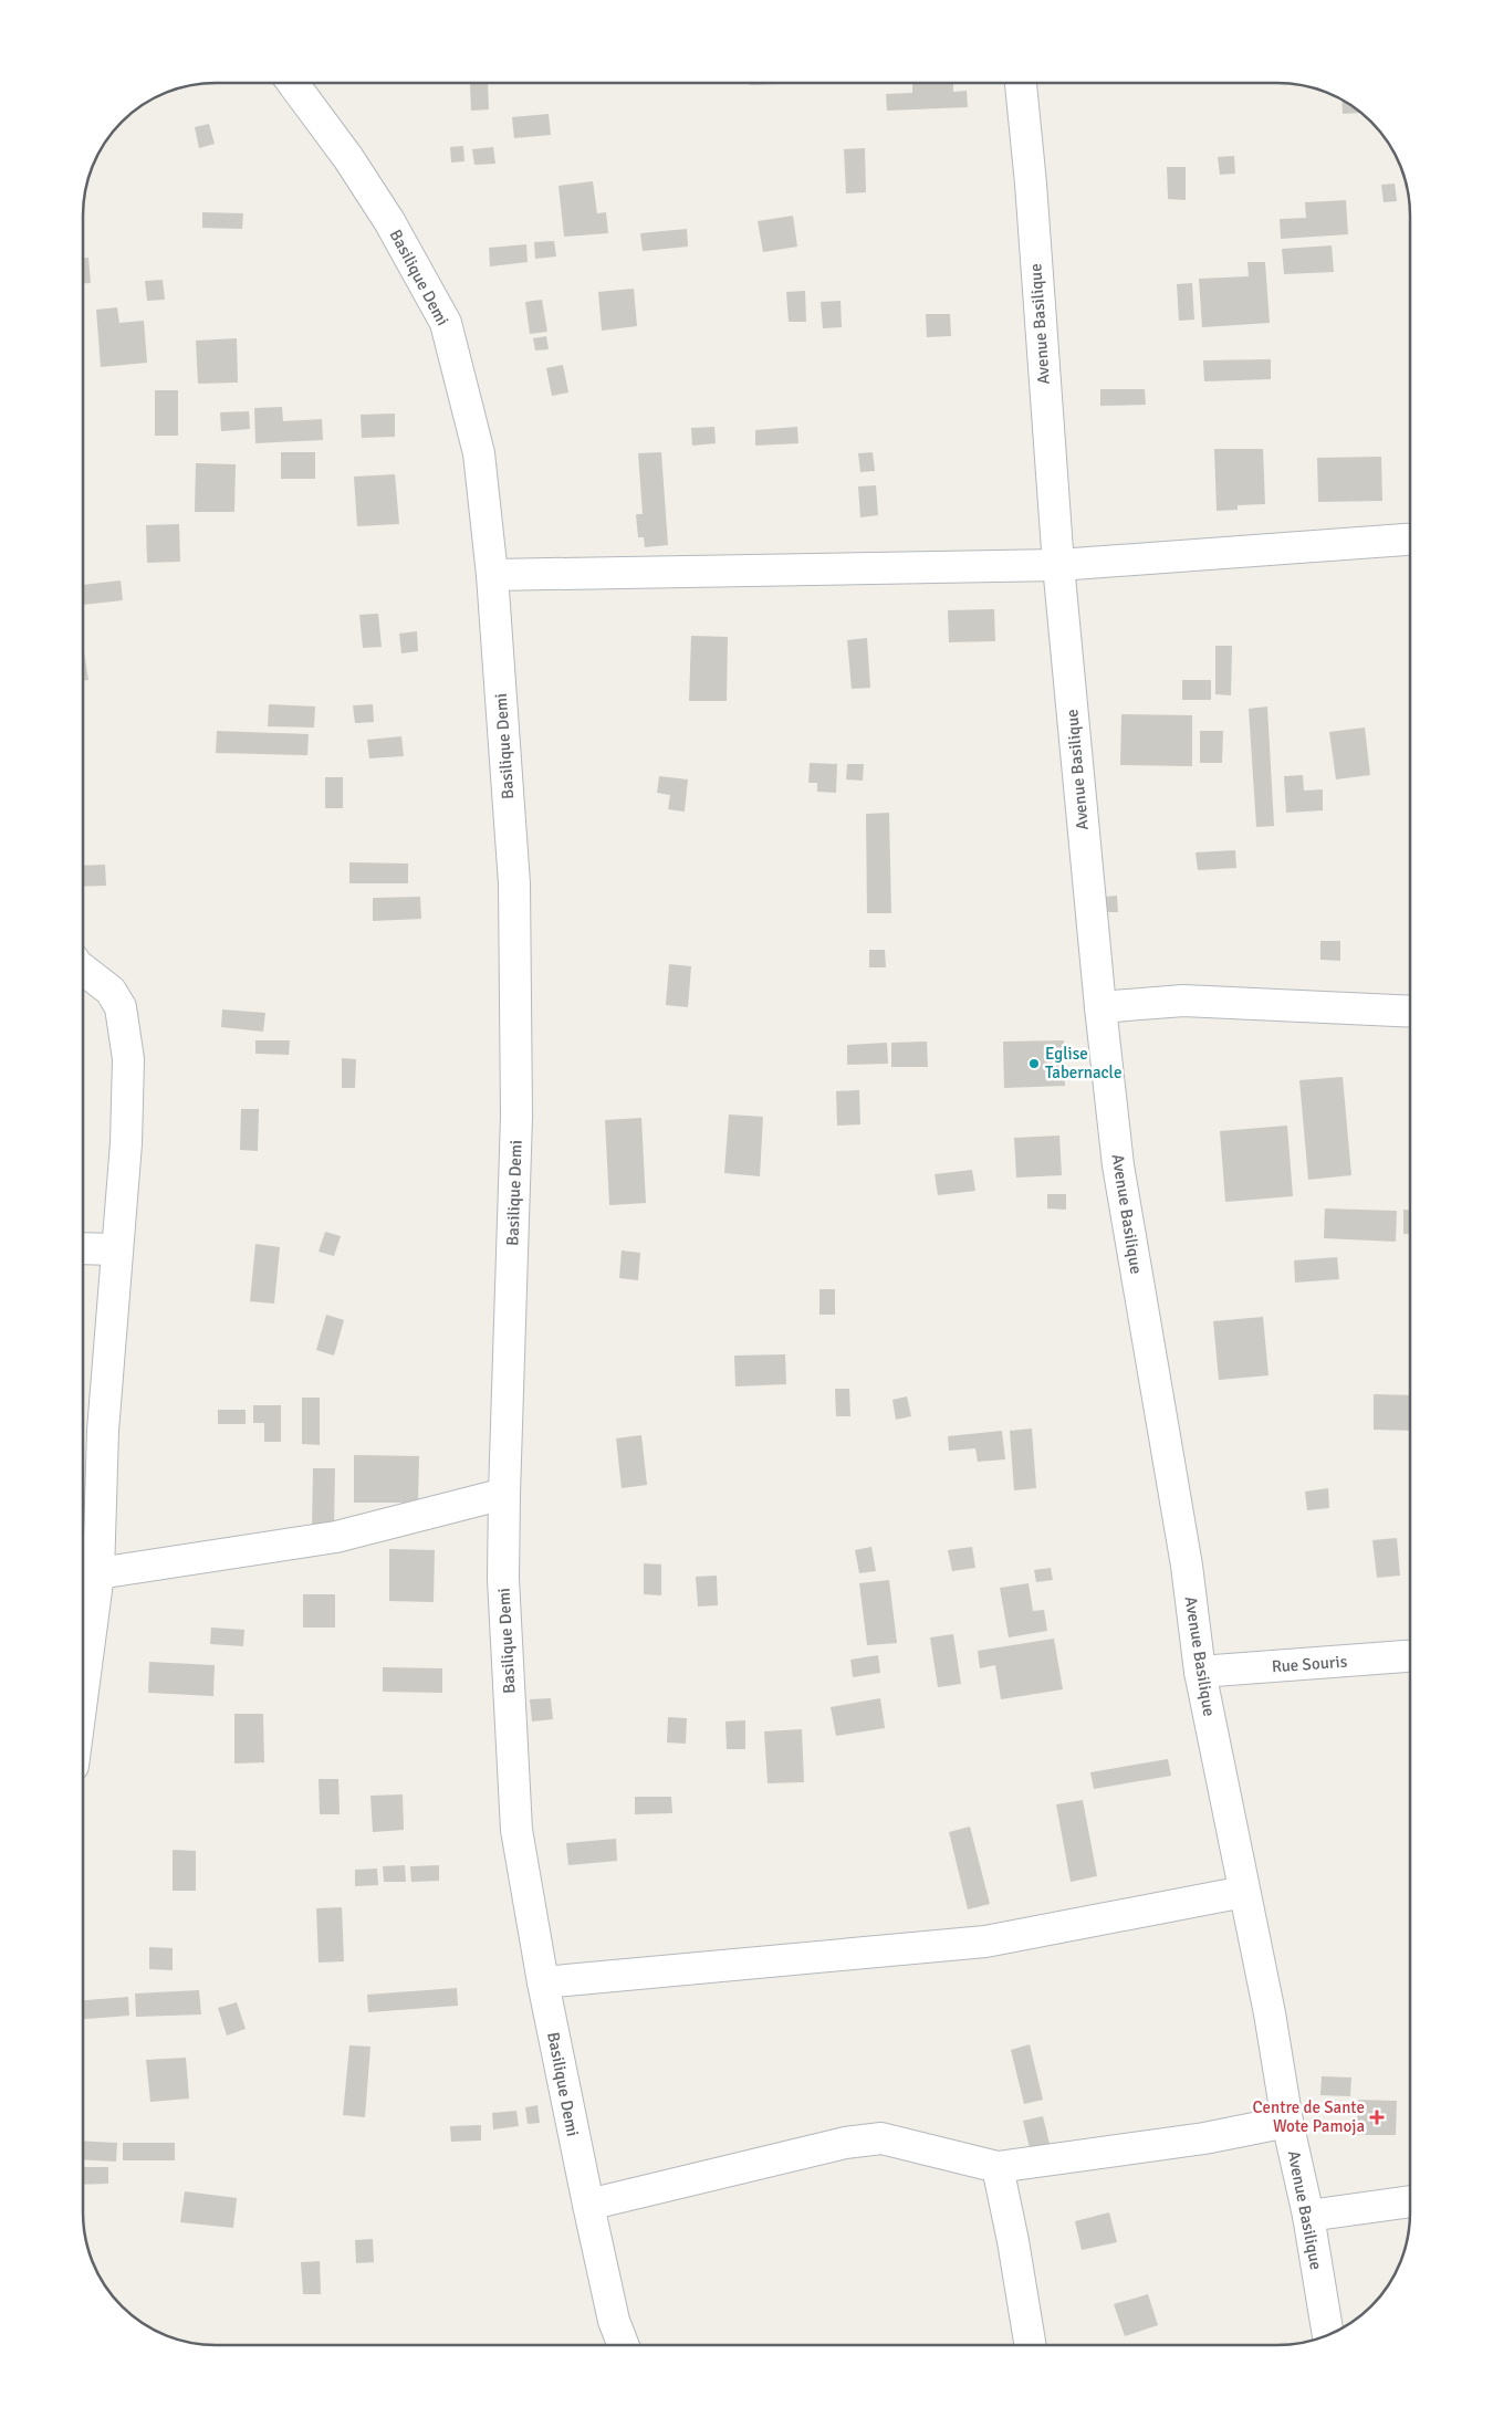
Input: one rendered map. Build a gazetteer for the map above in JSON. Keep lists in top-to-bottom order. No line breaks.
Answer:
{"streets":{"street":["Basilique Demi","Avenue Basilique","Rue Souris"]},"crossings":[["Avenue Basilique","Rue Souris"]],"places":{"other":["Eglise Tabernacle"],"health":["Centre de Sante Wote Pamoja"]}}
